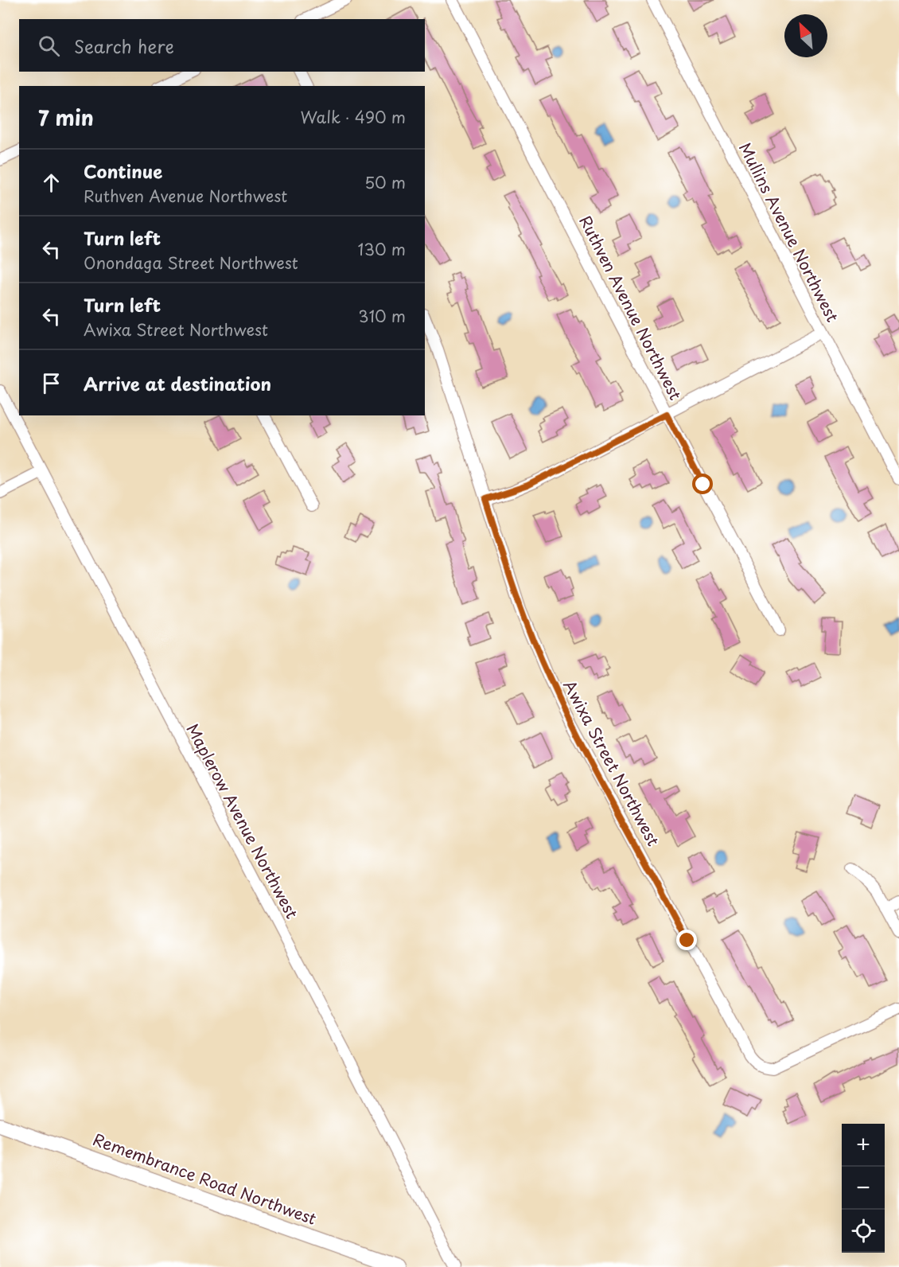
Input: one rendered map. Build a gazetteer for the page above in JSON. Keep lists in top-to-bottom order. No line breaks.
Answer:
{"streets":{"main road":["Remembrance Road Northwest"],"street":["Mullins Avenue Northwest","Ruthven Avenue Northwest","Awixa Street Northwest","Maplerow Avenue Northwest"]},"north":"top left","page":{"search":"Search here","heading":["7 min","Walk · 490 m"],"list":[["Continue","Ruthven Avenue Northwest","50 m"],["Turn left","Onondaga Street Northwest","130 m"],["Turn left","Awixa Street Northwest","310 m"],"Arrive at destination"],"map_buttons":["+","−"]}}
